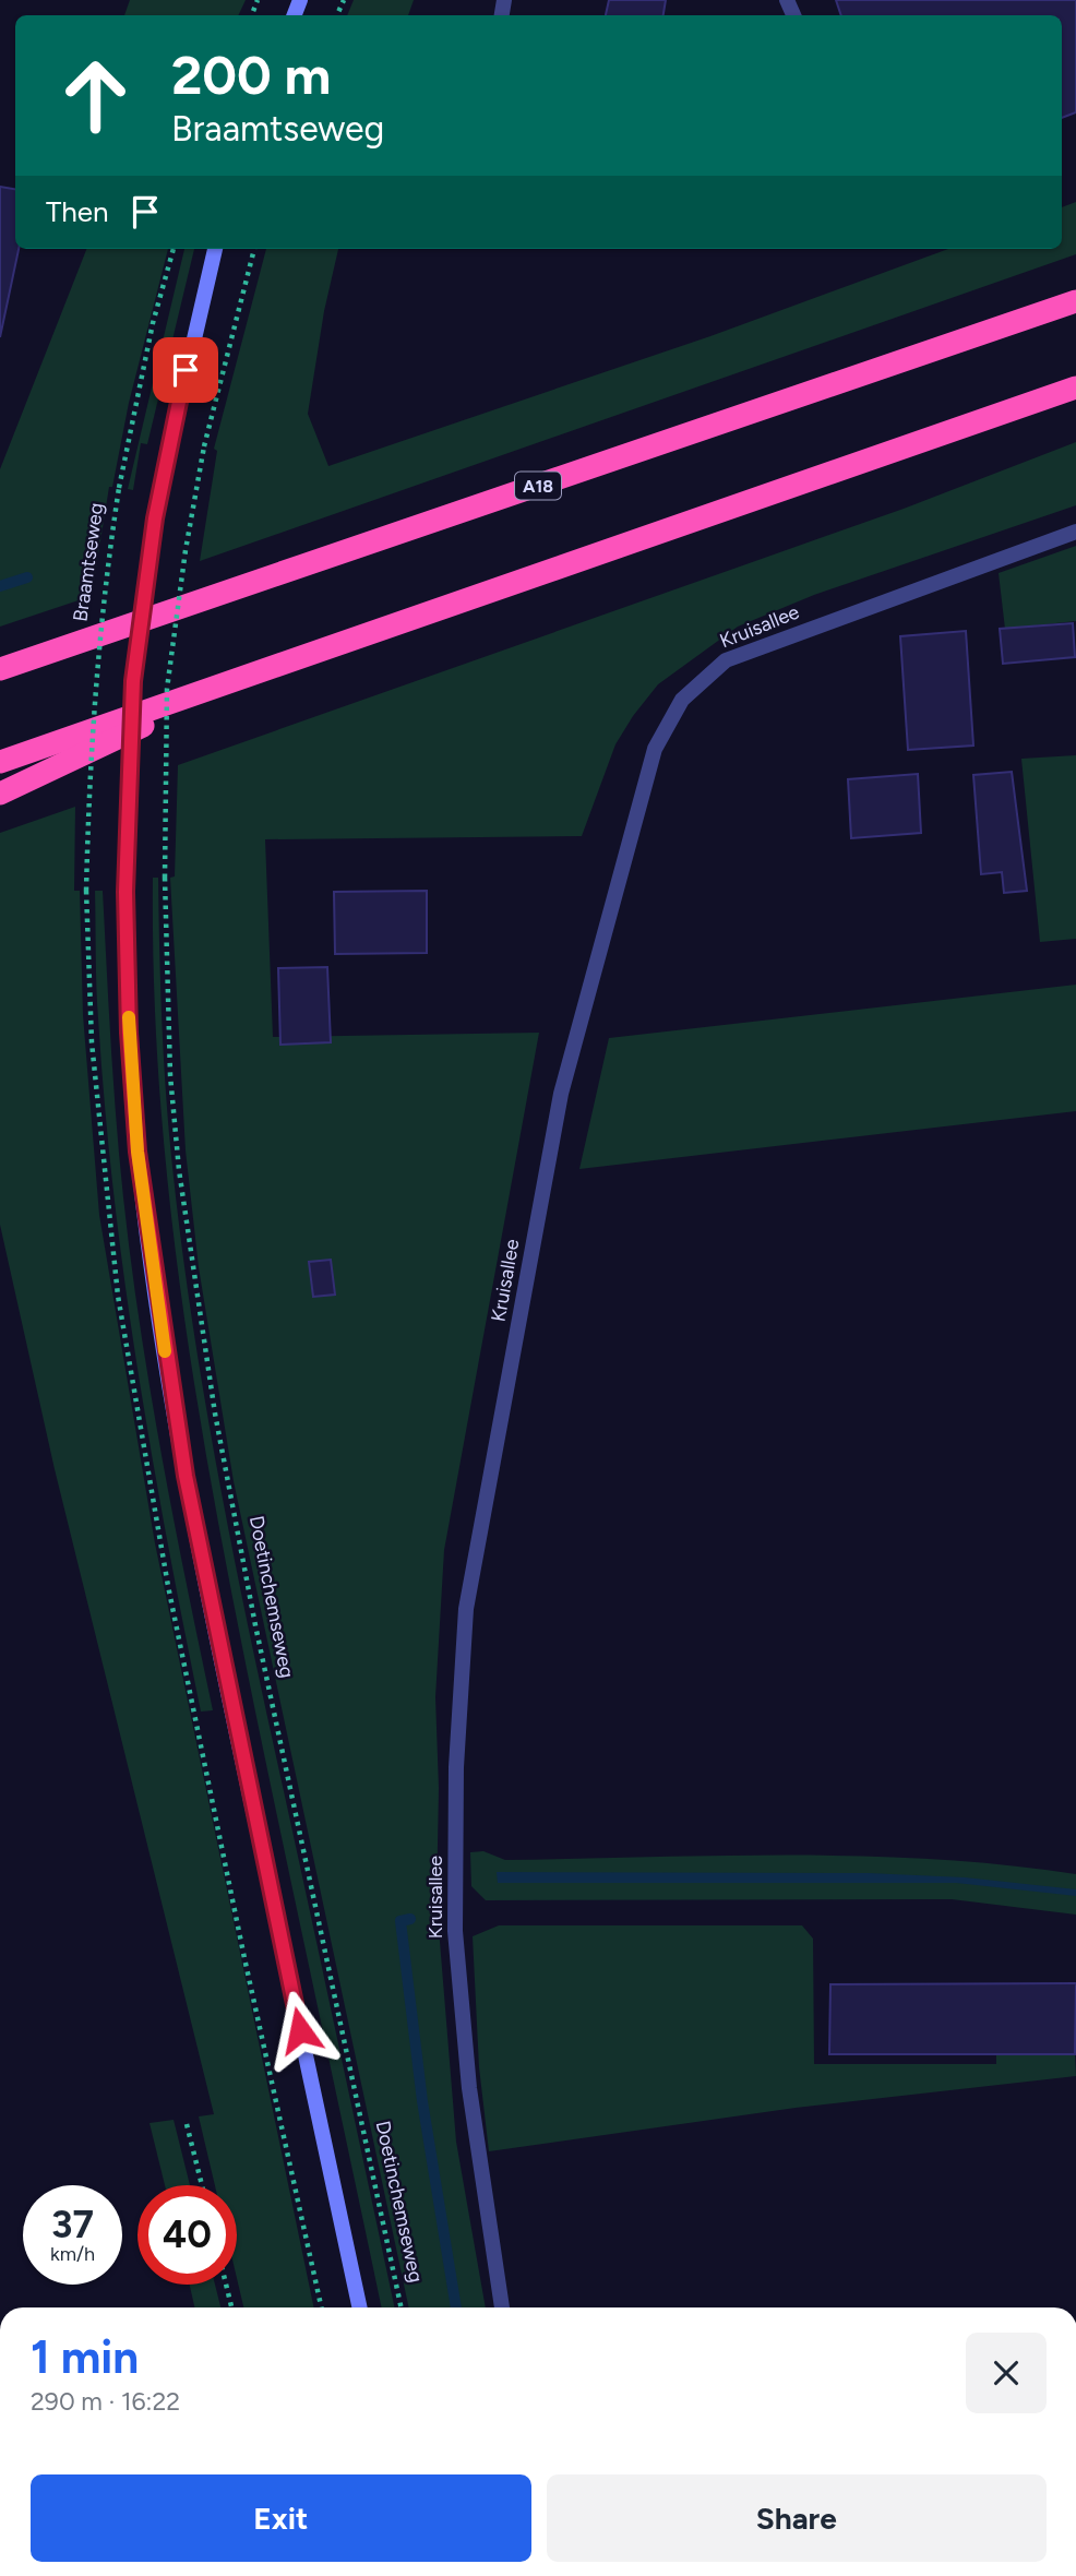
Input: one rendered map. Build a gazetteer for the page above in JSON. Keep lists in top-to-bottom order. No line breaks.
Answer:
{"streets":{"highway":["A18"],"street":["Kruisallee"],"path":["Braamtseweg","Doetinchemseweg"]},"page":{"turn":["200 m","Braamtseweg"],"then":"Then","speed":"37 km/h","limit":"40","heading":["1 min","290 m · 16:22"],"buttons":["Exit","Share"]}}
